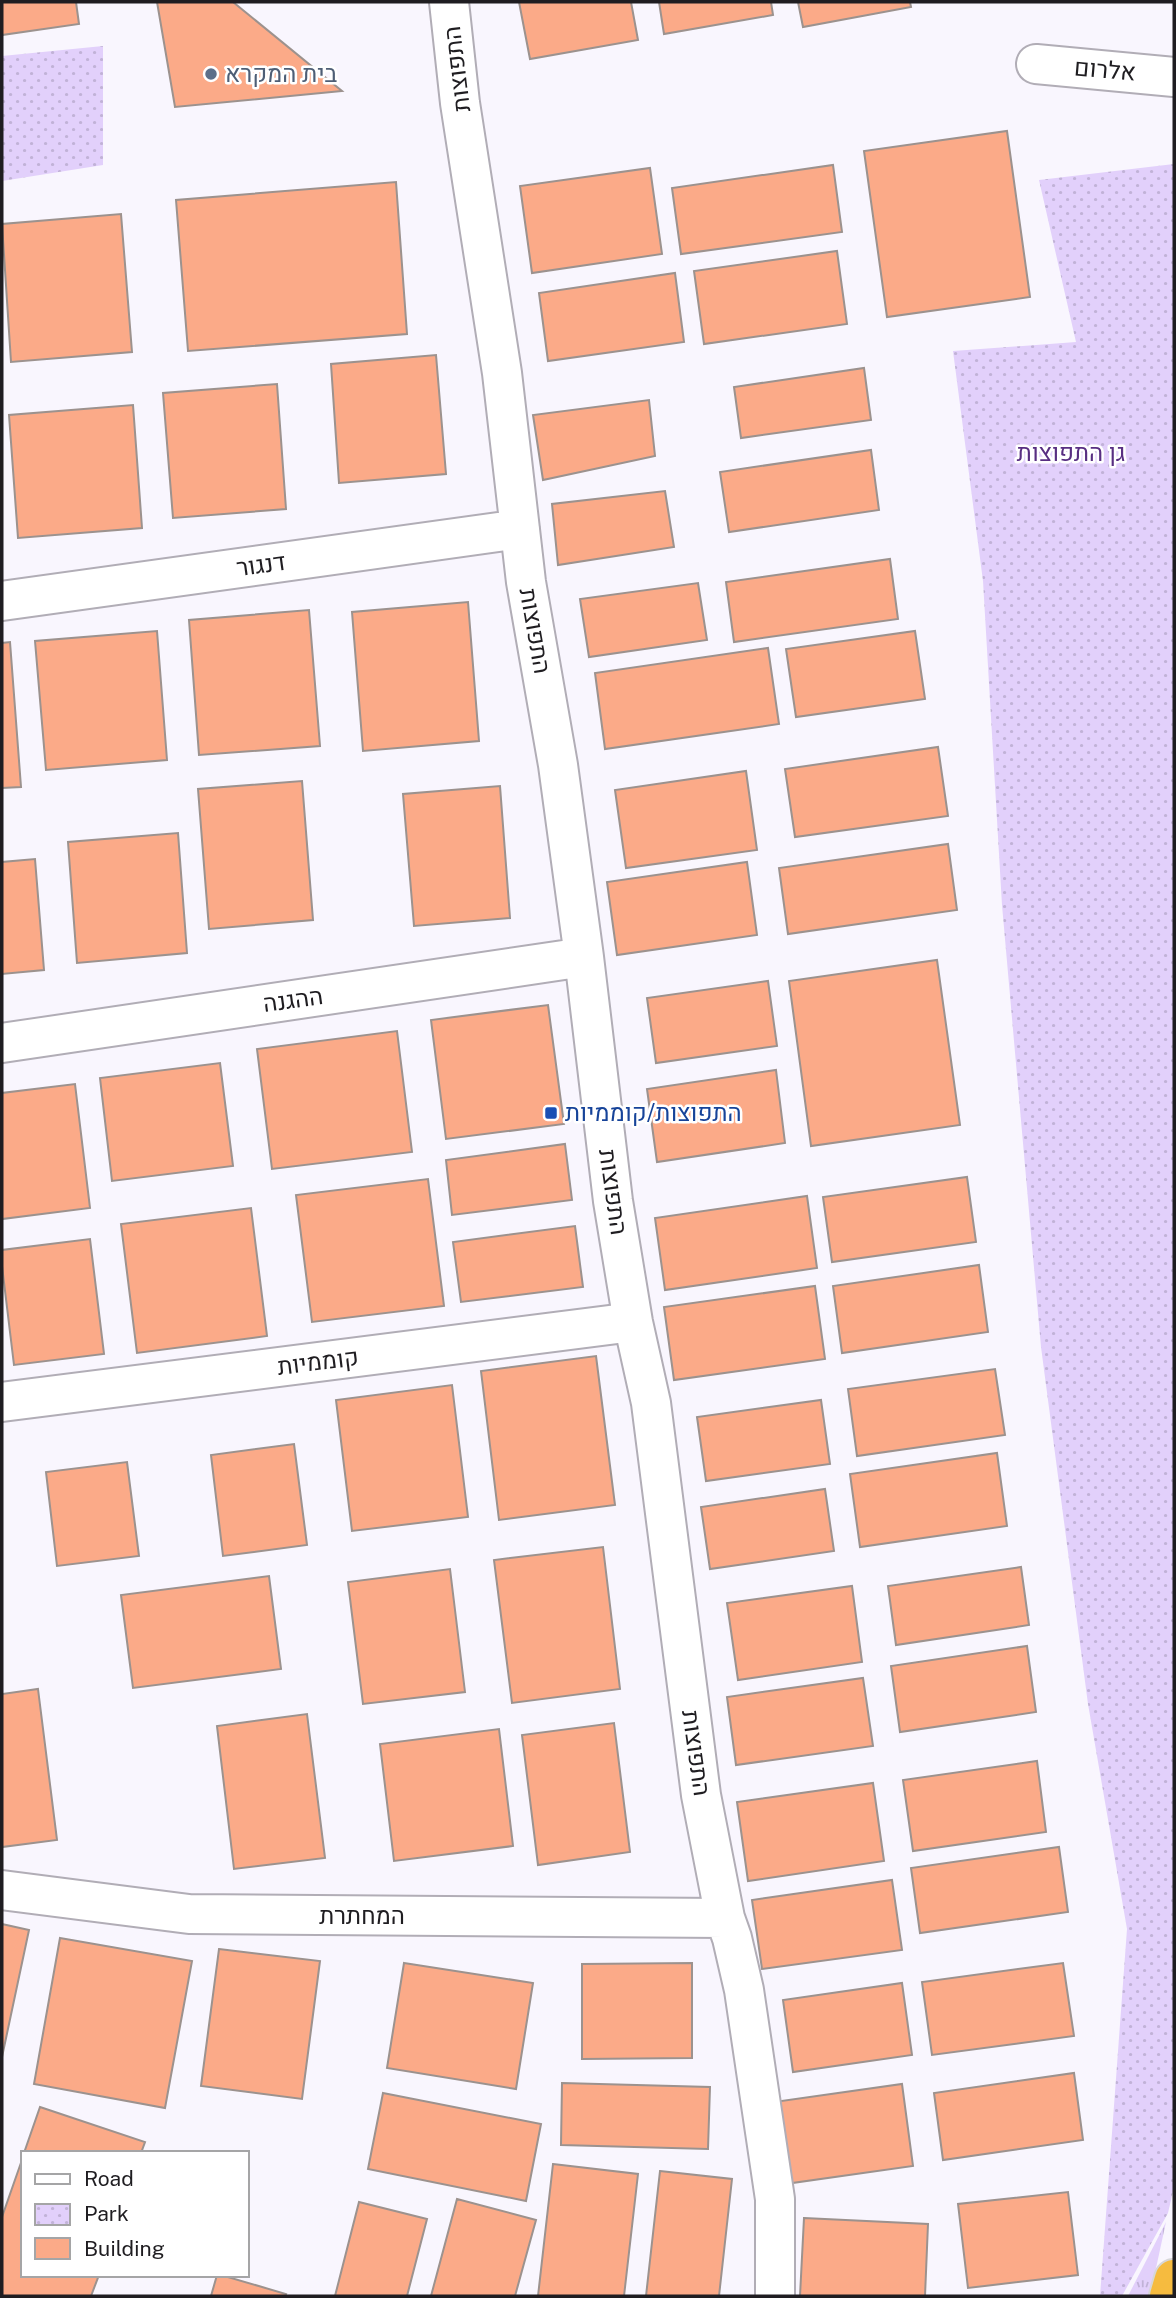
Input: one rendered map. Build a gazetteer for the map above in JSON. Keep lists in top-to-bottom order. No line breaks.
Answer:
{"streets":{"street":["התפוצות","אלרום","דנגור","ההגנה","קוממיות","המחתרת"]},"crossings":[["התפוצות","דנגור"],["התפוצות","ההגנה"],["התפוצות","קוממיות"],["התפוצות","המחתרת"]],"parks":["גן התפוצות"],"places":{"other":["בית המקרא"],"transit":["התפוצות/קוממיות"]},"legend":["Road","Park","Building"]}
